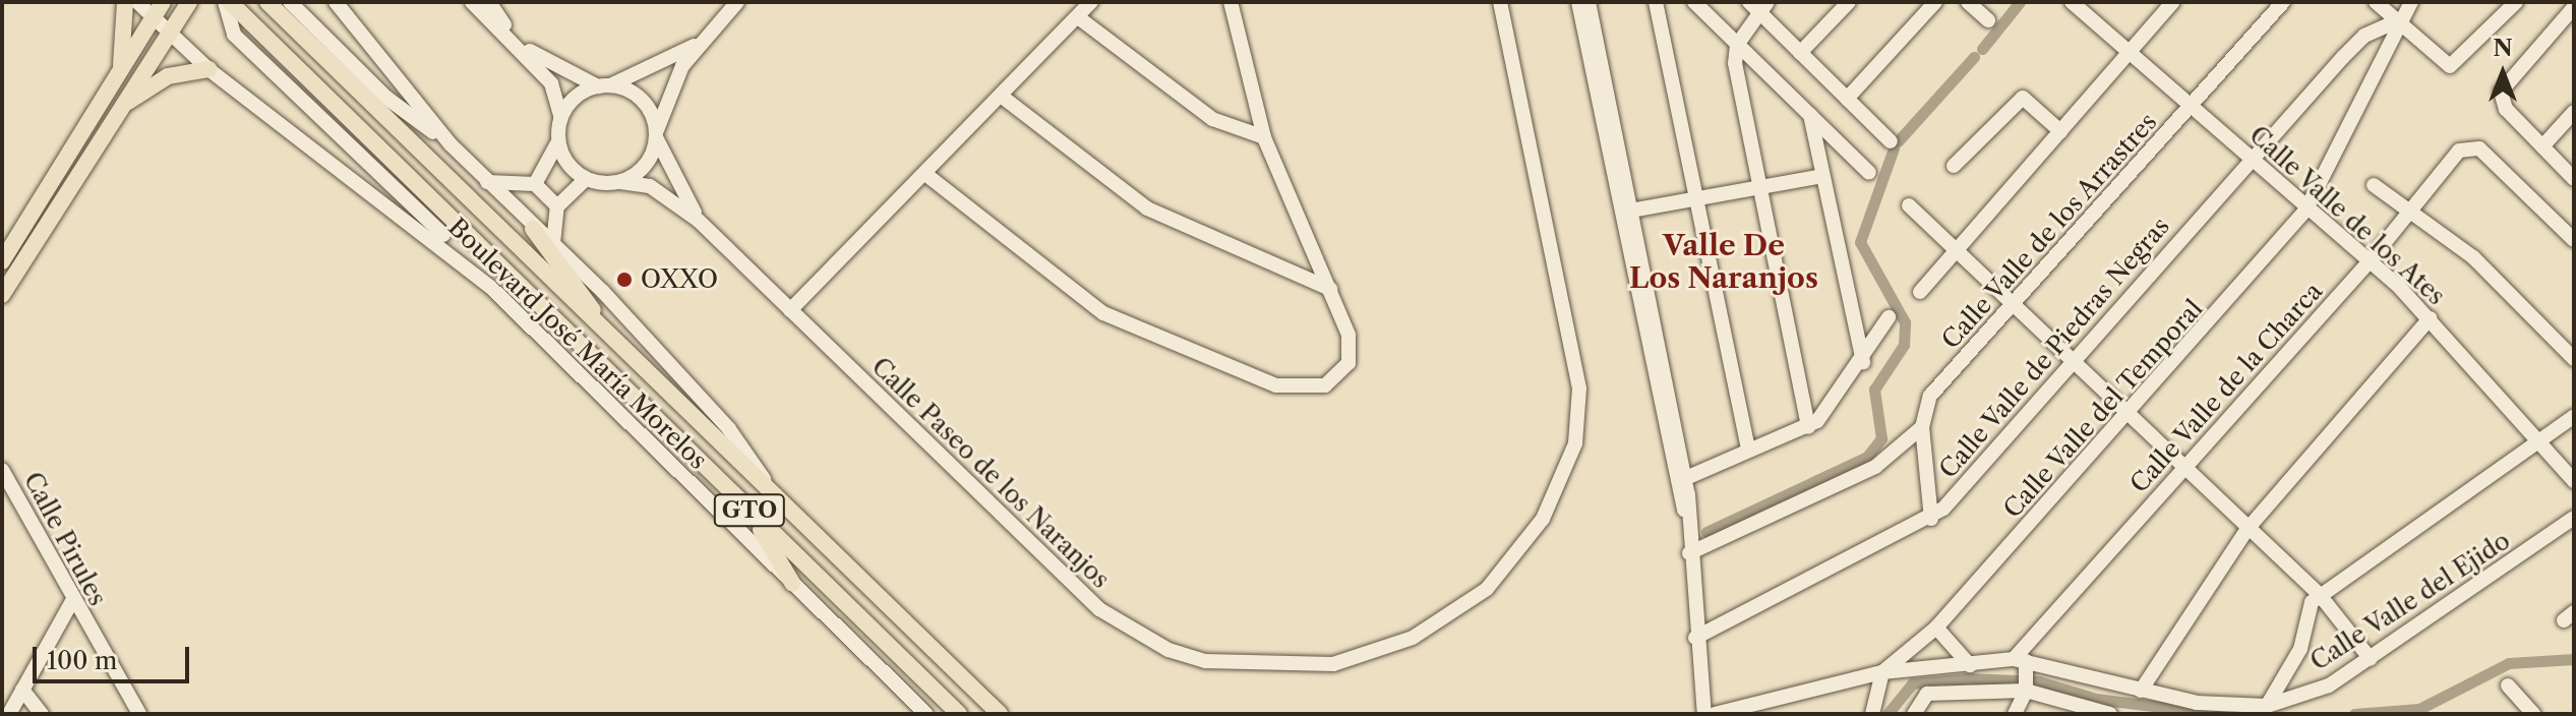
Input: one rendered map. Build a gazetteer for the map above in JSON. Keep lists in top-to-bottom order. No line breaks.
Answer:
{"streets":{"main road":["Boulevard José María Morelos","GTO"],"street":["Calle Valle de los Ates","Calle Valle de los Arrastres","Calle Valle de Piedras Negras","Calle Valle de la Charca","Calle Valle del Temporal","Calle Paseo de los Naranjos","Calle Pirules","Calle Valle del Ejido"]},"crossings":[["Calle Valle de los Ates","Calle Valle de los Arrastres"],["Calle Valle de los Ates","Calle Valle de Piedras Negras"],["Calle Valle de los Ates","Calle Valle de la Charca"],["Calle Valle de los Ates","Calle Valle del Temporal"],["Calle Valle de los Arrastres","Calle Valle de Piedras Negras"],["Calle Valle de Piedras Negras","Calle Valle del Temporal"],["Calle Valle de la Charca","Calle Valle del Ejido"],["Calle Valle del Temporal","Calle Valle del Ejido"]],"districts":["Valle De Los Naranjos"],"places":["OXXO"],"scale_bar":"100 m","north":"top"}
